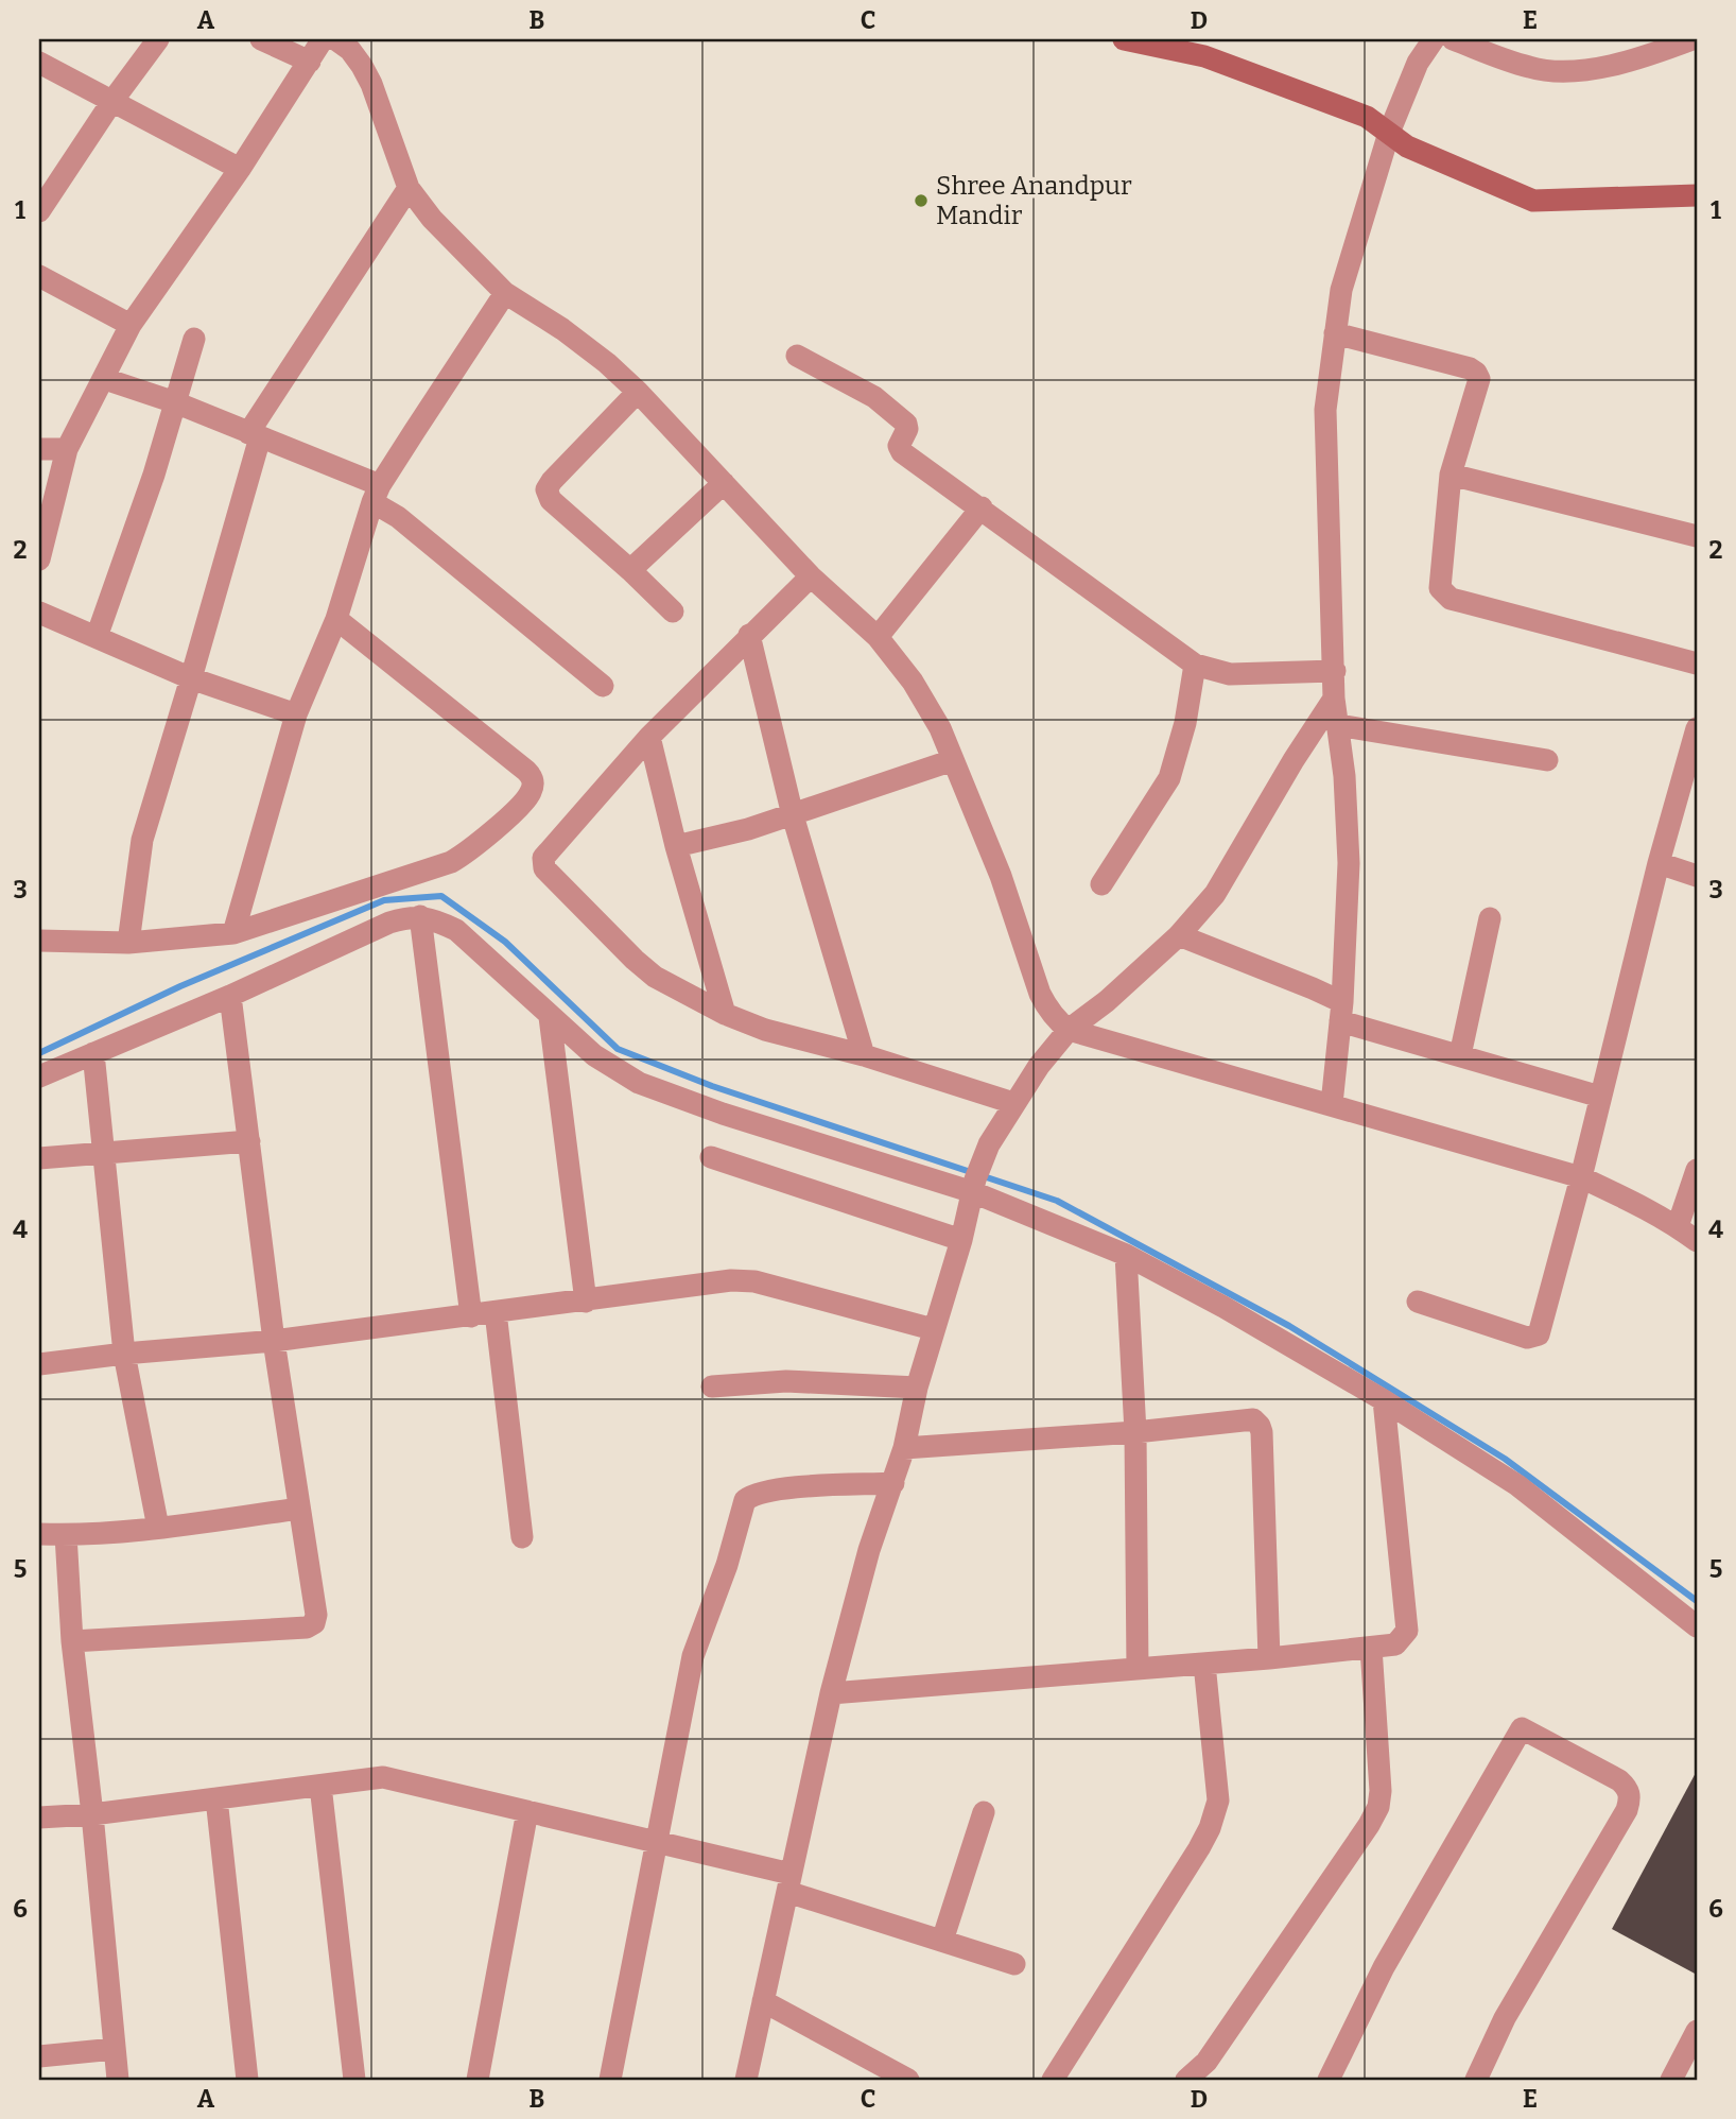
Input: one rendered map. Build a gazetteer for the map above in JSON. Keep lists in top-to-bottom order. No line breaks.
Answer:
{"places":["Shree Anandpur Mandir"],"grid":{"columns":["A","B","C","D","E"],"rows":["1","2","3","4","5","6"]}}
